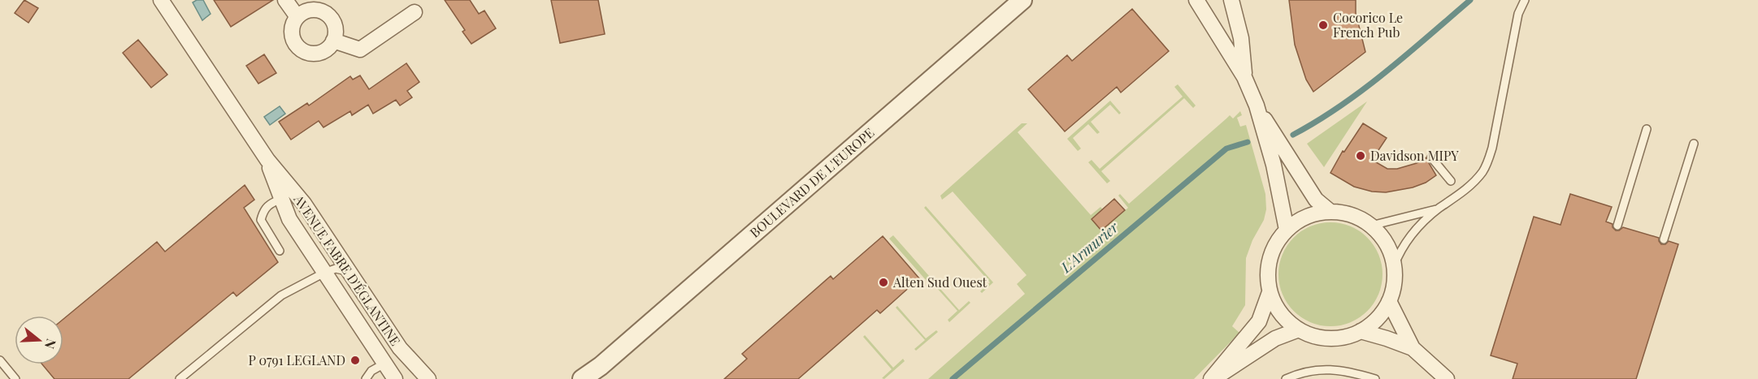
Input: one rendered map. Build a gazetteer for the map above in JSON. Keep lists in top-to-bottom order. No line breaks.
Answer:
{"streets":{"street":["BOULEVARD DE L'EUROPE","AVENUE FABRE D'ÉGLANTINE"]},"water":["L'Armurier"],"places":["Cocorico Le French Pub","Davidson MIPY","Alten Sud Ouest","P 0791 LEGLAND"],"north":"right"}
